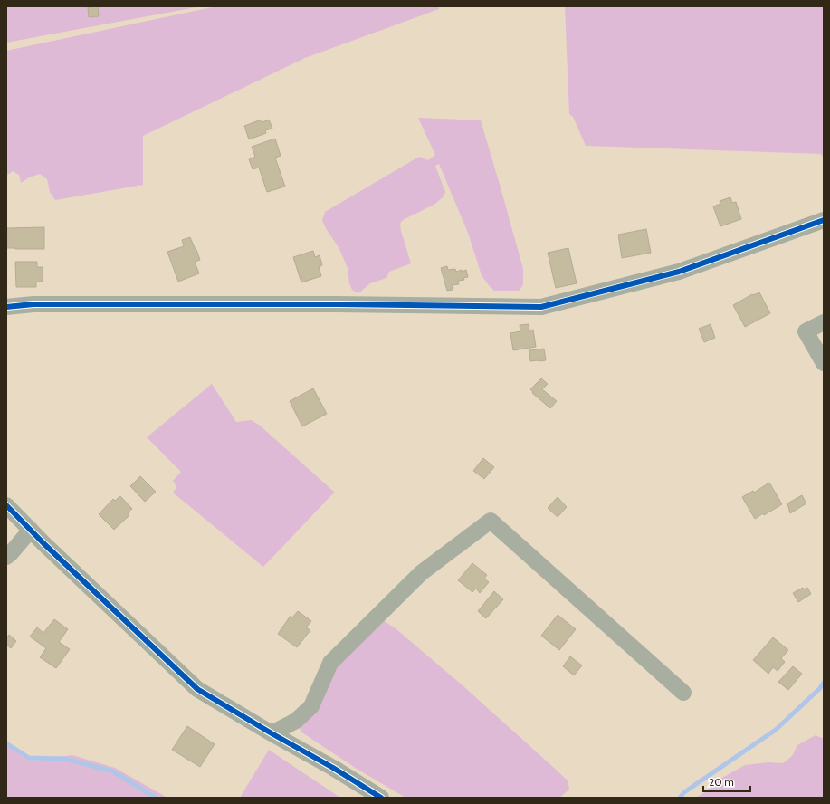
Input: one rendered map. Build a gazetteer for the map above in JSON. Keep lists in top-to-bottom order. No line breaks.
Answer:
{"scale_bar":"20 m"}
